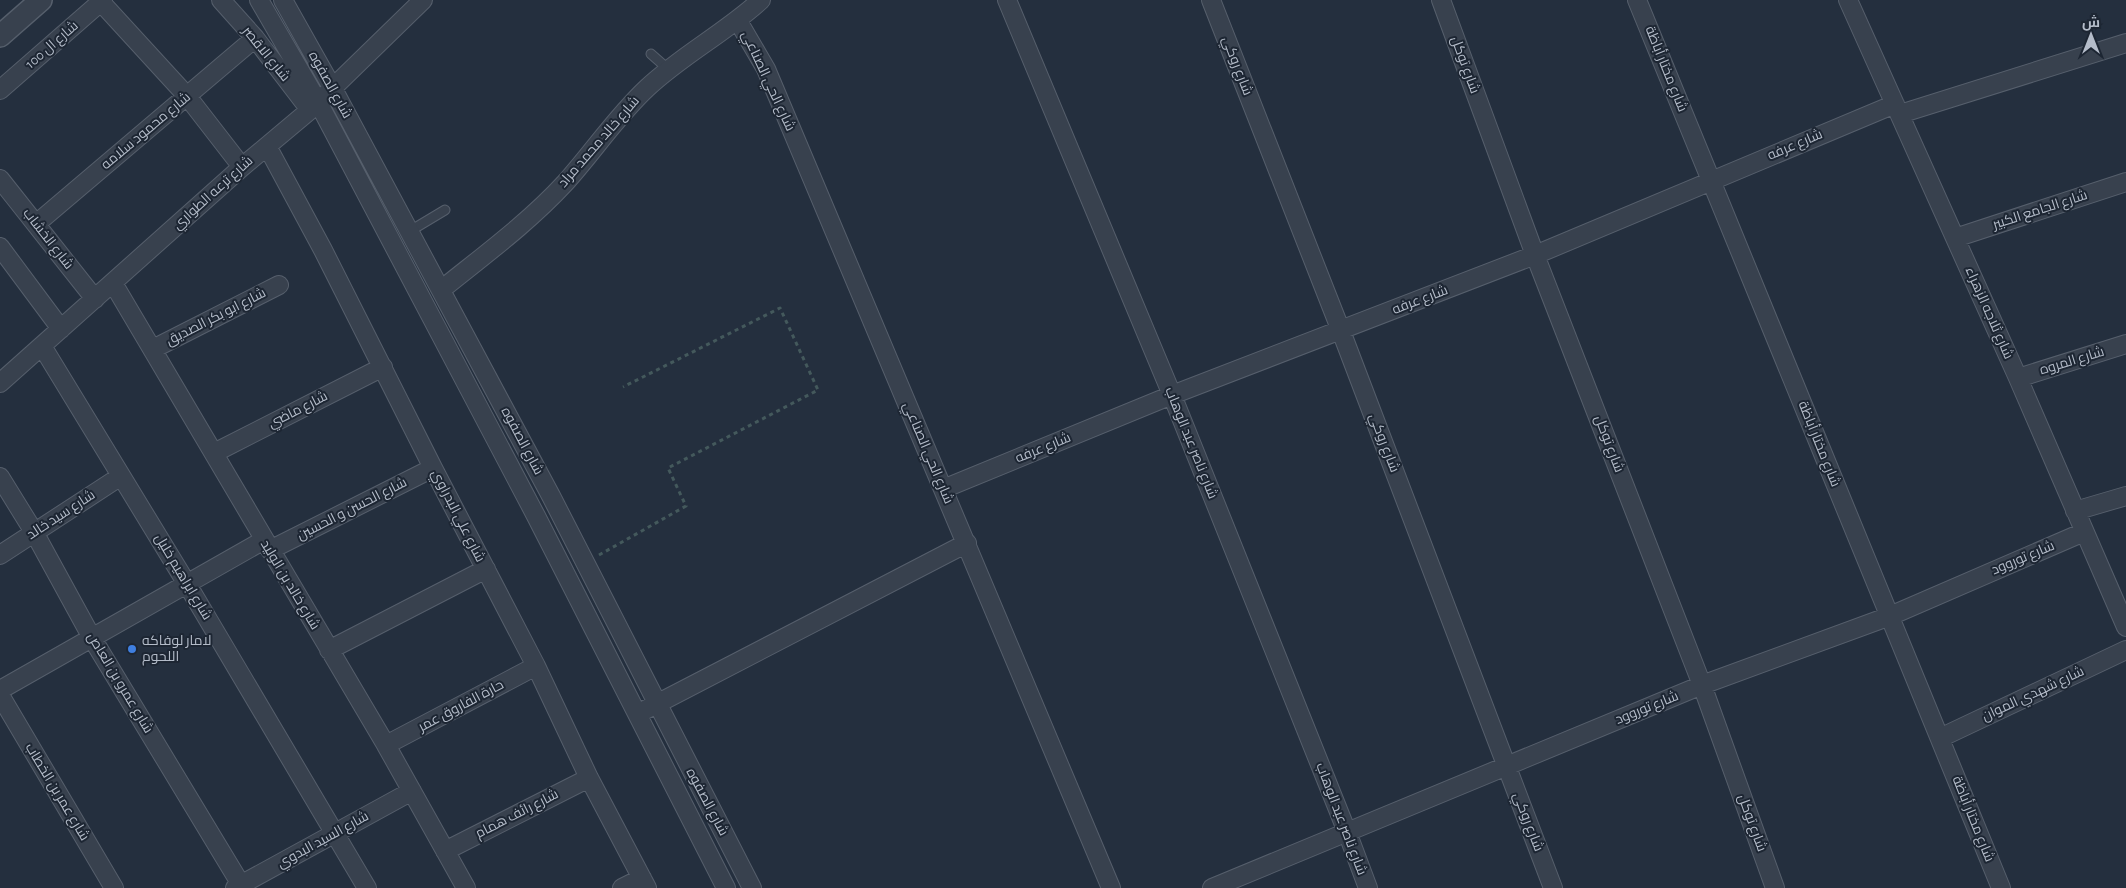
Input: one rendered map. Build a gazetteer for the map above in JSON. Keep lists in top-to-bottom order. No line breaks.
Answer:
{"streets":{"street":["شارع ال 100","شارع الاقصر","شارع توكل","شارع روكي","شارع مختار أباظة","شارع الحي الصناعي","شارع الصفوه","شارع محمود سلامه","شارع خالد محمد مراد","شارع عرفه","شارع ترعه الطواري","شارع الجامع الكبير","شارع الخشاب","شارع ثلاجه الزهراء","شارع ابو بكر الصديق","شارع المروه","شارع ماضي","شارع ناصر عبد الوهاب","شارع الحسن و الحسين","شارع سيد خالد","شارع علي البدراوي","شارع توروود","شارع ابراهيم خليل","شارع خالد بن الوليد","شارع عمرو بن العاص","شارع شهدي الموان","حارة الفاروق عمر","شارع عمر بن الخطاب","شارع رائف همام","شارع السيد البدوي"]},"crossings":[["شارع الاقصر","شارع الصفوه"],["شارع الاقصر","شارع محمود سلامه"],["شارع الاقصر","شارع ترعه الطواري"],["شارع توكل","شارع عرفه"],["شارع توكل","شارع توروود"],["شارع روكي","شارع عرفه"],["شارع روكي","شارع توروود"],["شارع مختار أباظة","شارع عرفه"],["شارع مختار أباظة","شارع توروود"],["شارع مختار أباظة","شارع شهدي الموان"],["شارع الحي الصناعي","شارع خالد محمد مراد"],["شارع الحي الصناعي","شارع عرفه"],["شارع الصفوه","شارع خالد محمد مراد"],["شارع الصفوه","شارع ترعه الطواري"],["شارع محمود سلامه","شارع الخشاب"],["شارع عرفه","شارع ثلاجه الزهراء"],["شارع عرفه","شارع ناصر عبد الوهاب"],["شارع ترعه الطواري","شارع الخشاب"],["شارع ترعه الطواري","شارع علي البدراوي"],["شارع ترعه الطواري","شارع ابراهيم خليل"],["شارع ترعه الطواري","شارع خالد بن الوليد"],["شارع الجامع الكبير","شارع ثلاجه الزهراء"],["شارع ثلاجه الزهراء","شارع المروه"],["شارع ثلاجه الزهراء","شارع توروود"],["شارع ابو بكر الصديق","شارع خالد بن الوليد"],["شارع ماضي","شارع علي البدراوي"],["شارع ماضي","شارع خالد بن الوليد"],["شارع ناصر عبد الوهاب","شارع توروود"],["شارع الحسن و الحسين","شارع علي البدراوي"],["شارع الحسن و الحسين","شارع ابراهيم خليل"],["شارع الحسن و الحسين","شارع خالد بن الوليد"],["شارع الحسن و الحسين","شارع عمرو بن العاص"],["شارع سيد خالد","شارع ابراهيم خليل"],["شارع سيد خالد","شارع عمرو بن العاص"],["شارع علي البدراوي","حارة الفاروق عمر"],["شارع علي البدراوي","شارع رائف همام"],["شارع ابراهيم خليل","شارع السيد البدوي"],["شارع خالد بن الوليد","حارة الفاروق عمر"],["شارع خالد بن الوليد","شارع رائف همام"],["شارع خالد بن الوليد","شارع السيد البدوي"],["شارع عمرو بن العاص","شارع السيد البدوي"]],"places":["لامار لوفاكه اللحوم"],"north":"top"}
